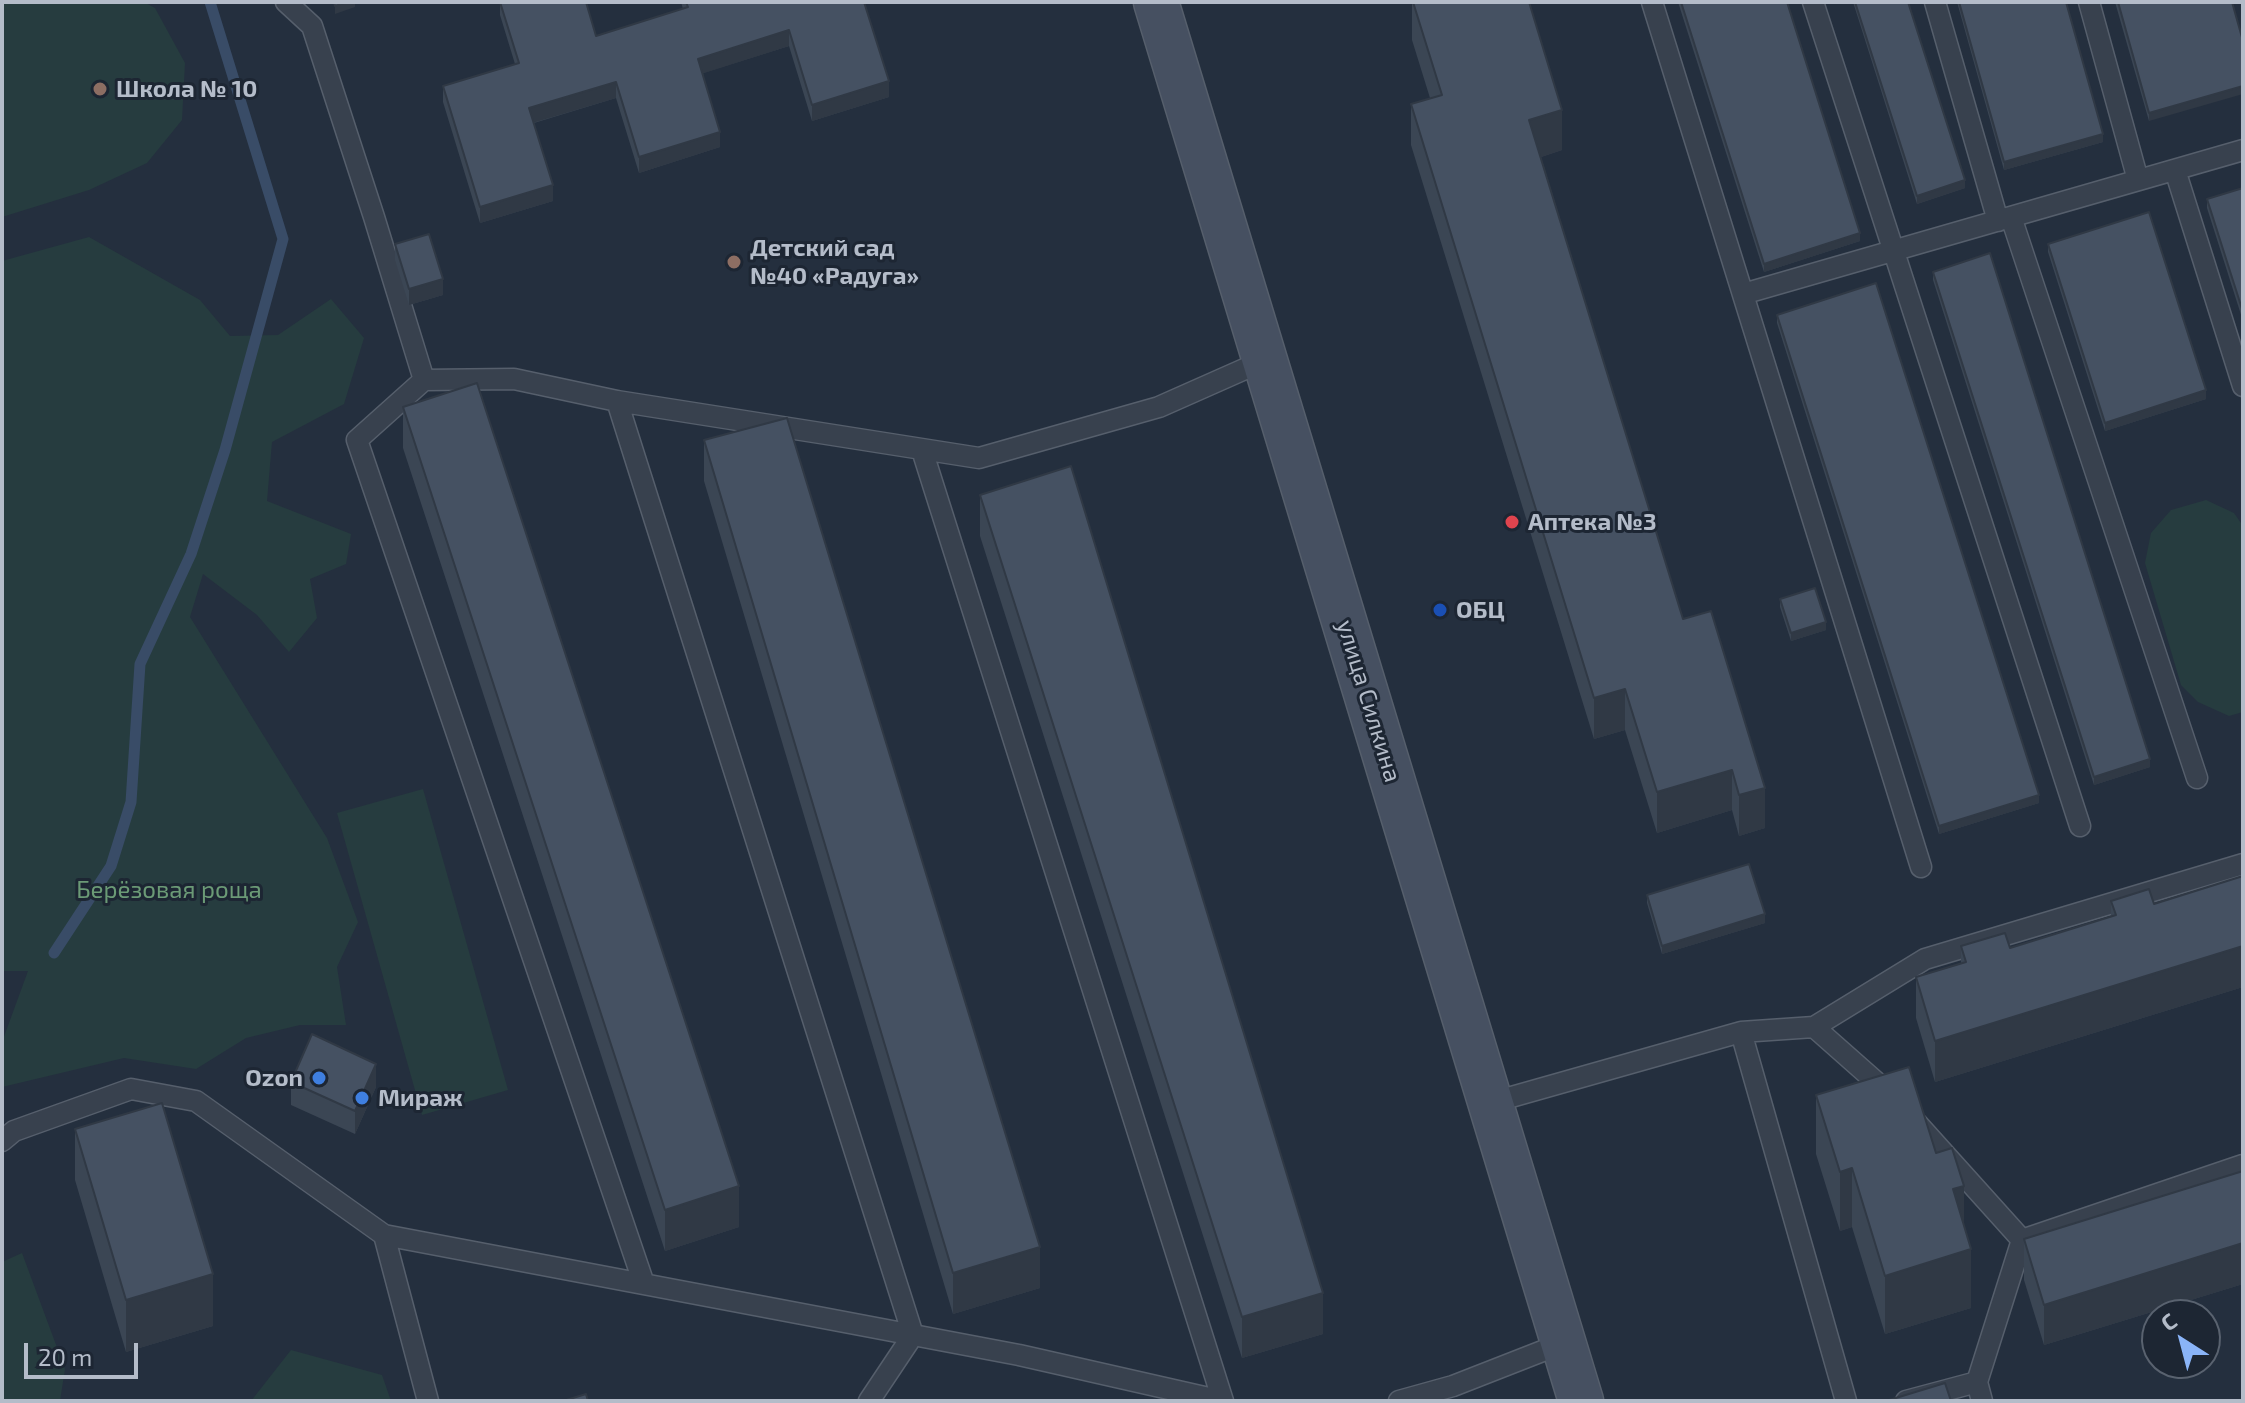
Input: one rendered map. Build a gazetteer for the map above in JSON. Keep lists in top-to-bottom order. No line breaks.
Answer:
{"streets":{"main road":["улица Силкина"]},"parks":["Берёзовая роща"],"places":["Школа № 10","Детский сад №40 «Радуга»","Аптека №3","ОБЦ","Ozon","Мираж"],"scale_bar":"20 m","north":"top left"}
